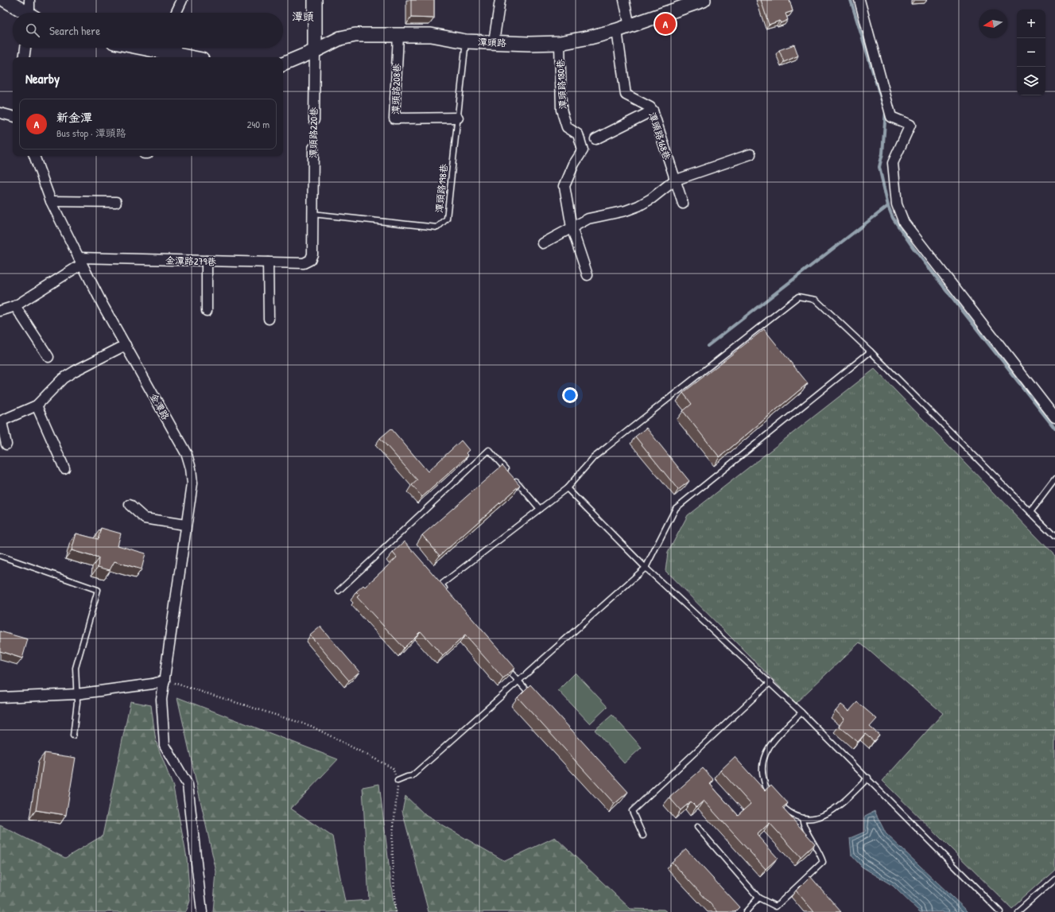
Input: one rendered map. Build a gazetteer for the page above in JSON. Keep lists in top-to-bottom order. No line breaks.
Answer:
{"streets":{"street":["潭頭路","潭頭路180巷","潭頭路208巷","潭頭路220巷","潭頭路168巷","金潭路279巷","金潭路"],"lane":["潭頭路198巷"]},"crossings":[["潭頭路","潭頭路180巷"],["潭頭路","潭頭路208巷"],["潭頭路","潭頭路220巷"],["潭頭路","潭頭路168巷"],["潭頭路","潭頭路198巷"],["潭頭路208巷","潭頭路198巷"],["潭頭路220巷","潭頭路198巷"],["潭頭路220巷","金潭路279巷"],["金潭路279巷","金潭路"]],"districts":["潭頭"],"north":"left","page":{"map_buttons":["+","−"],"pins":"A","search":"Search here","heading":"Nearby","list":[{"mark":"A","name":"新金潭","note":"Bus stop · 潭頭路","value":"240 m"}]}}
